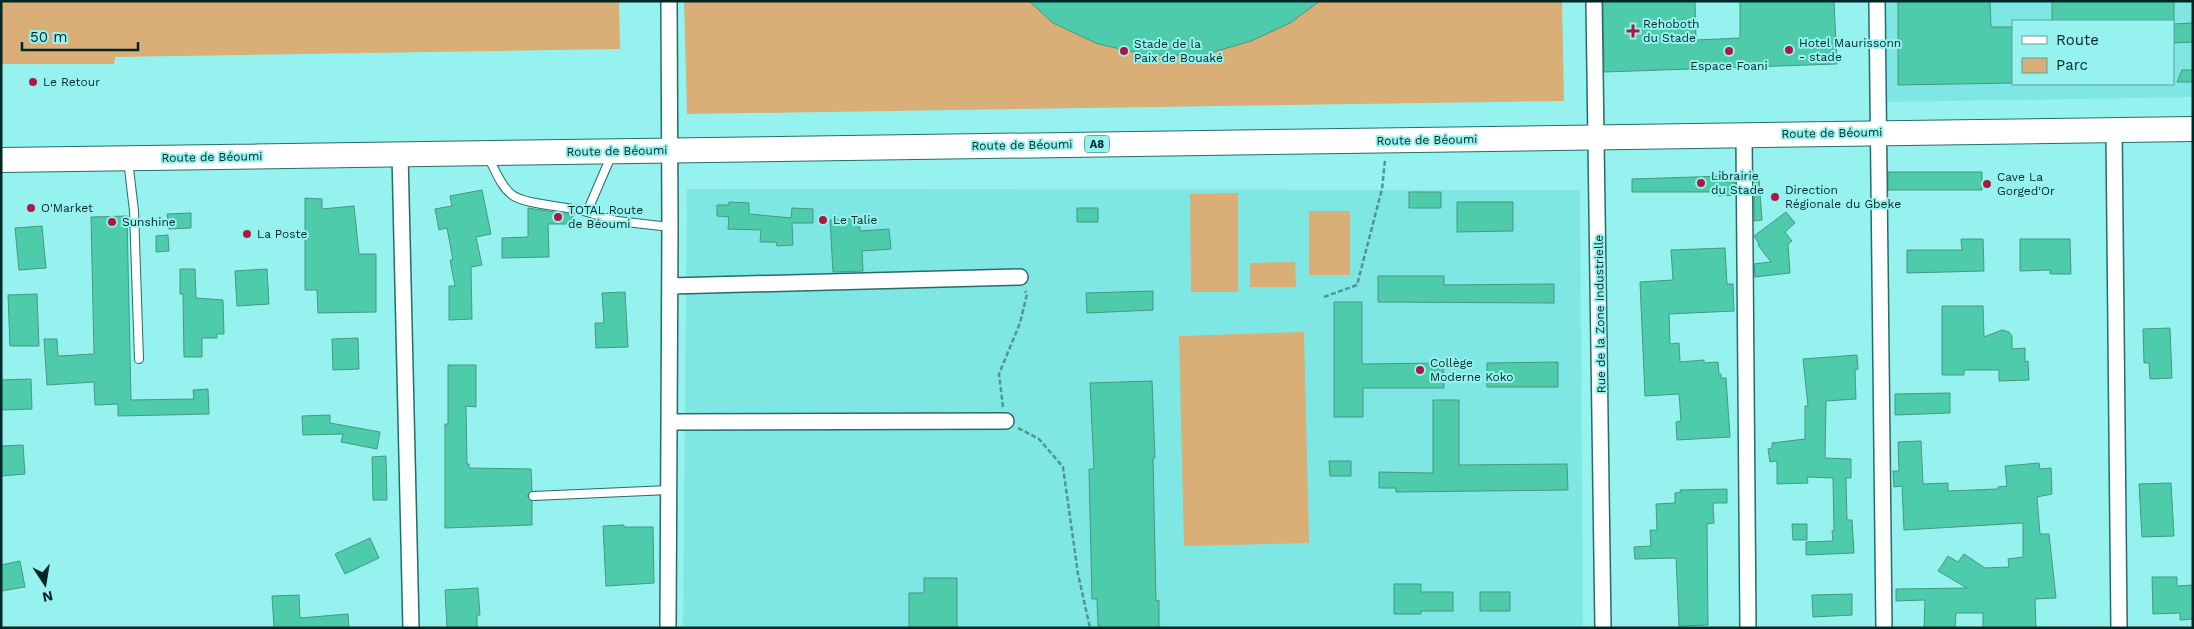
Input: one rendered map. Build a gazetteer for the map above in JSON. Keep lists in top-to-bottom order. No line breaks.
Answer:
{"streets":{"main road":["Route de Béoumi","A8"],"street":["Rue de la Zone Industrielle"]},"crossings":[["Route de Béoumi","Rue de la Zone Industrielle"]],"places":{"health":["Rehoboth du Stade"],"other":["Hotel Maurissonn - stade","Stade de la Paix de Bouaké","Espace Foani","Le Retour","Librairie du Stade","Cave La Gorged'Or","Direction Régionale du Gbeke","O'Market","TOTAL Route de Béoumi","Le Talie","Sunshine","La Poste","Collège Moderne Koko"]},"legend":["Route","Parc"],"scale_bar":"50 m","north":"bottom"}
